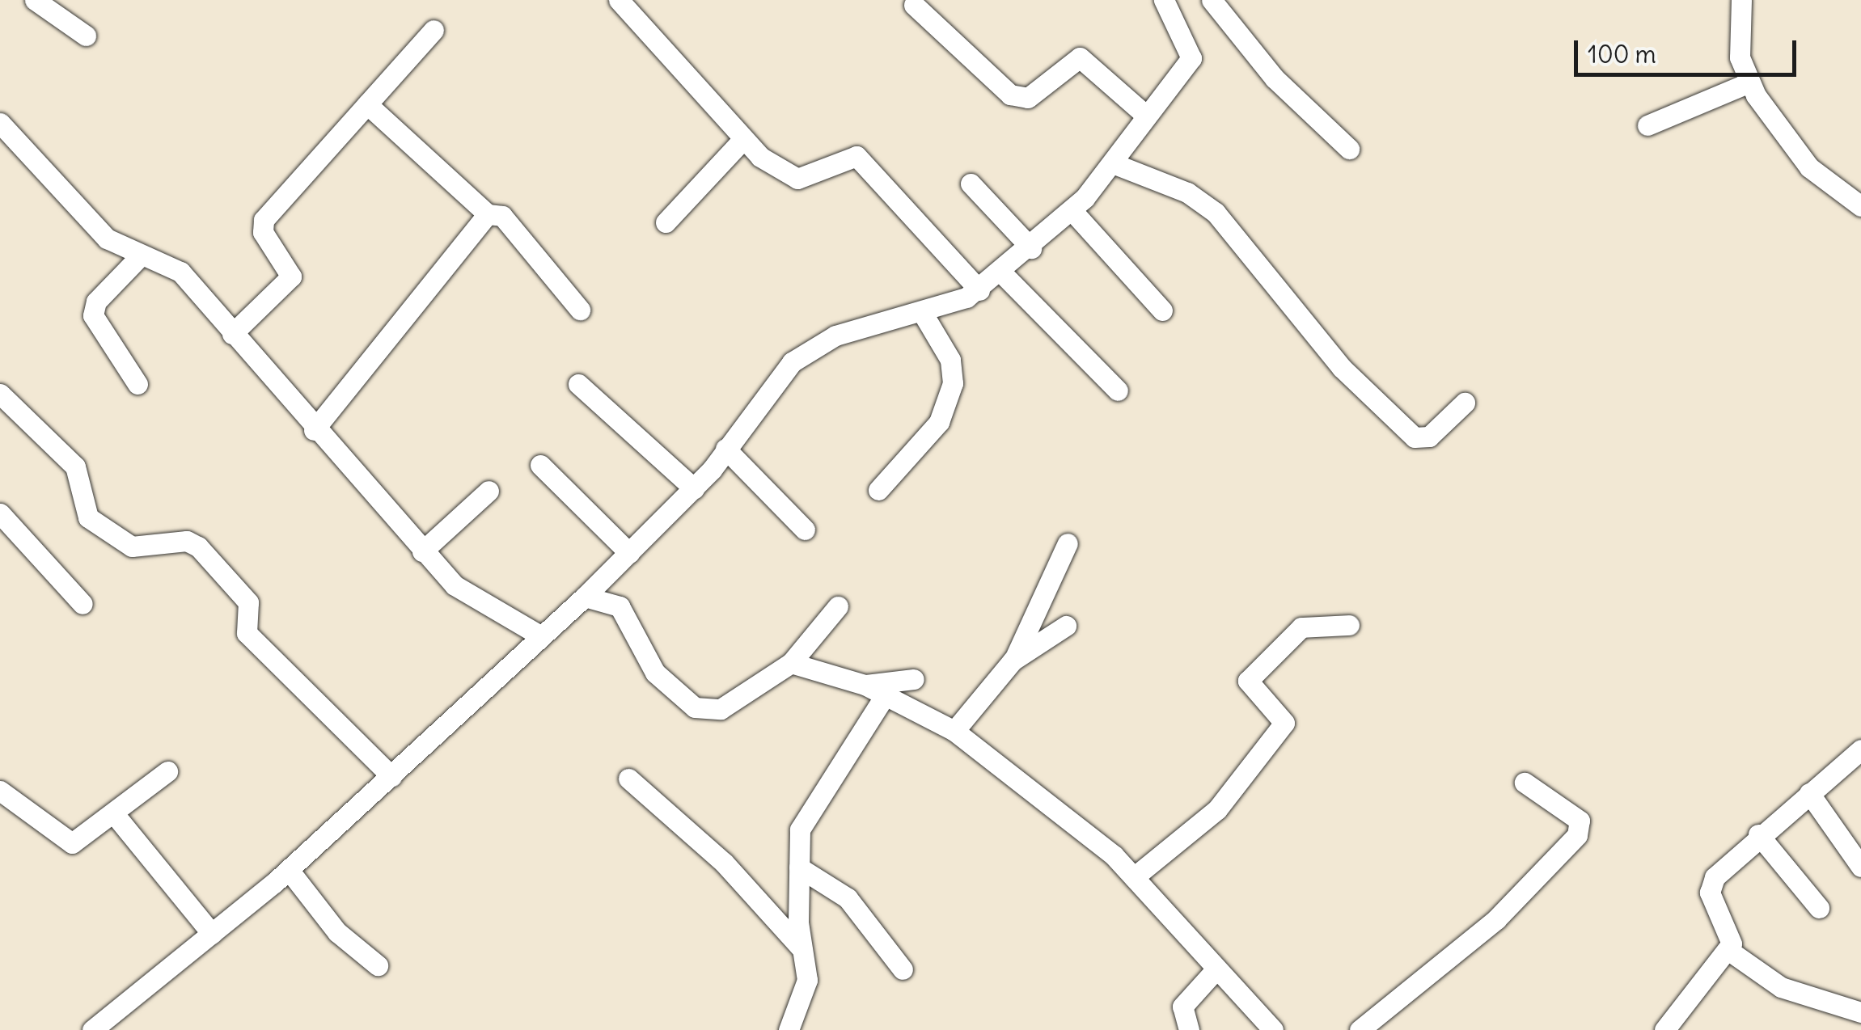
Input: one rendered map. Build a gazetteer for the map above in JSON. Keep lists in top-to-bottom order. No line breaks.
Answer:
{"scale_bar":"100 m"}
